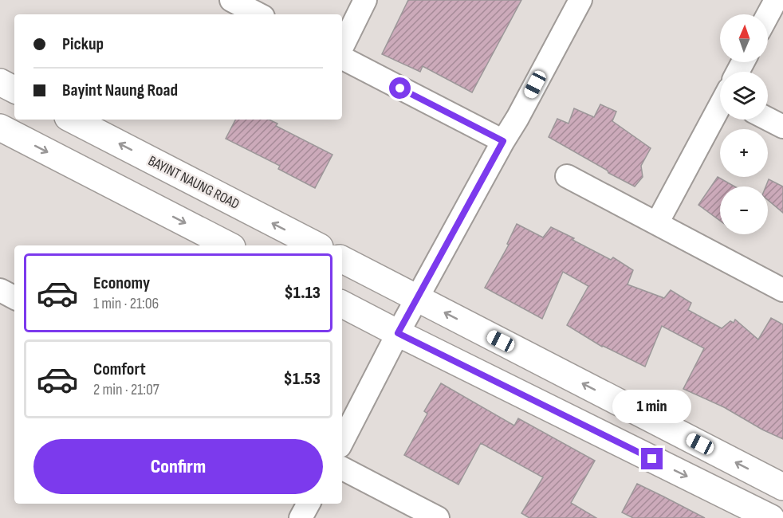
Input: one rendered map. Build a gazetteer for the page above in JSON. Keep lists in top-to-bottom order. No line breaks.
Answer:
{"streets":{"main road":["BAYINT NAUNG ROAD"]},"north":"top","page":{"map_buttons":["+","−"],"banner":["Pickup","Bayint Naung Road"],"list":[{"name":"Economy","note":"1 min · 21:06","value":"$1.13"},{"name":"Comfort","note":"2 min · 21:07","value":"$1.53"}],"bubble":"1 min","buttons":"Confirm"}}
